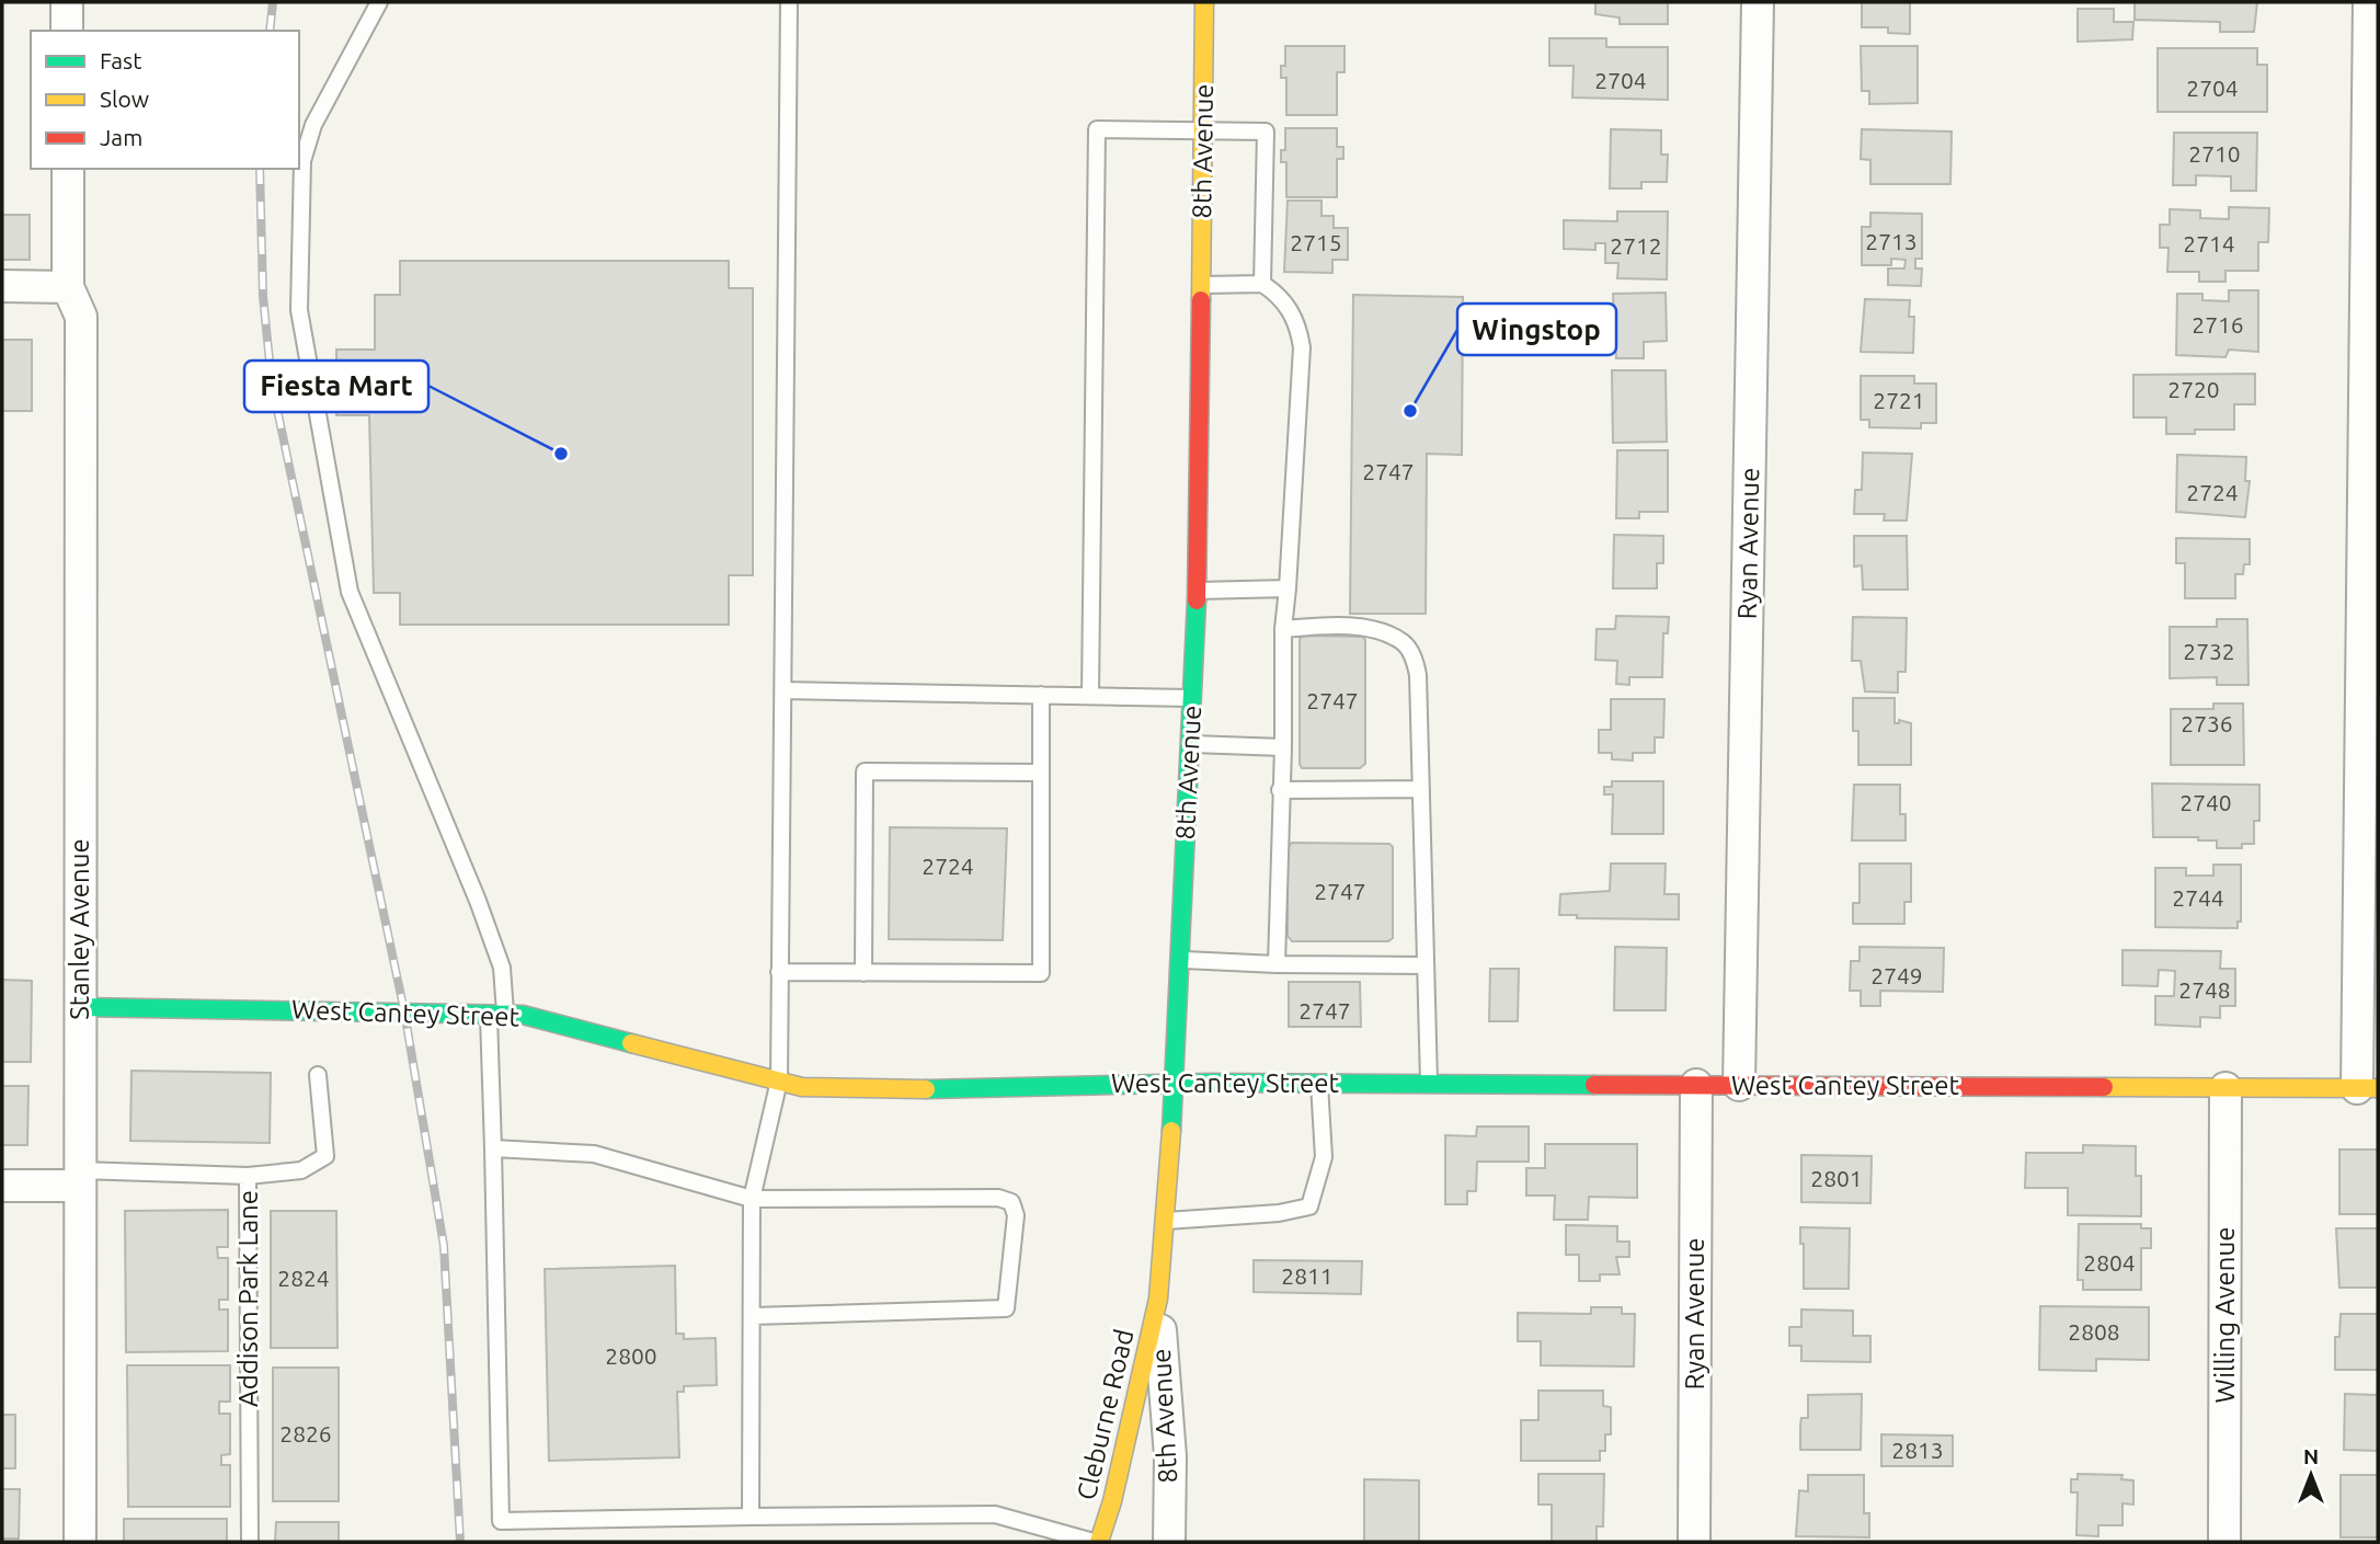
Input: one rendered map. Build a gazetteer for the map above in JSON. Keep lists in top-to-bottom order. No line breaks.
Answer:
{"streets":{"street":["8th Avenue","Ryan Avenue","Stanley Avenue","West Cantey Street","Willing Avenue","Cleburne Road"],"lane":["Addison Park Lane"]},"crossings":[["8th Avenue","West Cantey Street"],["8th Avenue","Cleburne Road"],["Ryan Avenue","West Cantey Street"],["Stanley Avenue","West Cantey Street"],["Stanley Avenue","Addison Park Lane"],["West Cantey Street","Willing Avenue"]],"places":["Wingstop","Fiesta Mart"],"house_numbers":["2704","2704","2710","2713","2715","2714","2712","2716","2720","2721","2747","2724","2732","2747","2736","2740","2724","2747","2744","2749","2748","2747","2801","2804","2811","2824","2808","2800","2826","2813"],"legend":["Fast","Slow","Jam"],"north":"top"}
